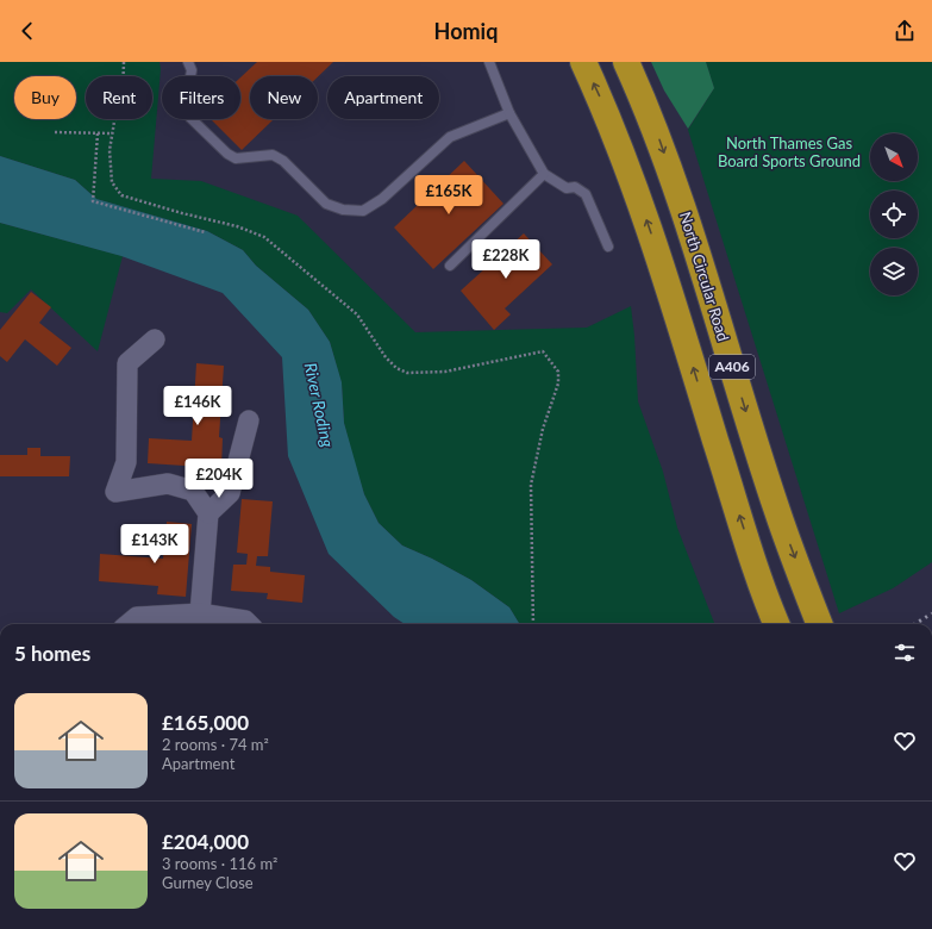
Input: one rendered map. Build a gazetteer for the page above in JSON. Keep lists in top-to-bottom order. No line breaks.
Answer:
{"streets":{"highway":["North Circular Road","A406"]},"water":["River Roding"],"parks":["North Thames Gas Board Sports Ground"],"north":"bottom right","page":{"header":"Homiq","chip":["Buy","Rent","Filters","New","Apartment"],"price":["£165K","£228K","£146K","£204K","£143K"],"heading":"5 homes","list":[{"name":"£165,000","note":"2 rooms · 74 m² · Apartment"},{"name":"£204,000","note":"3 rooms · 116 m² · Gurney Close"}]}}
